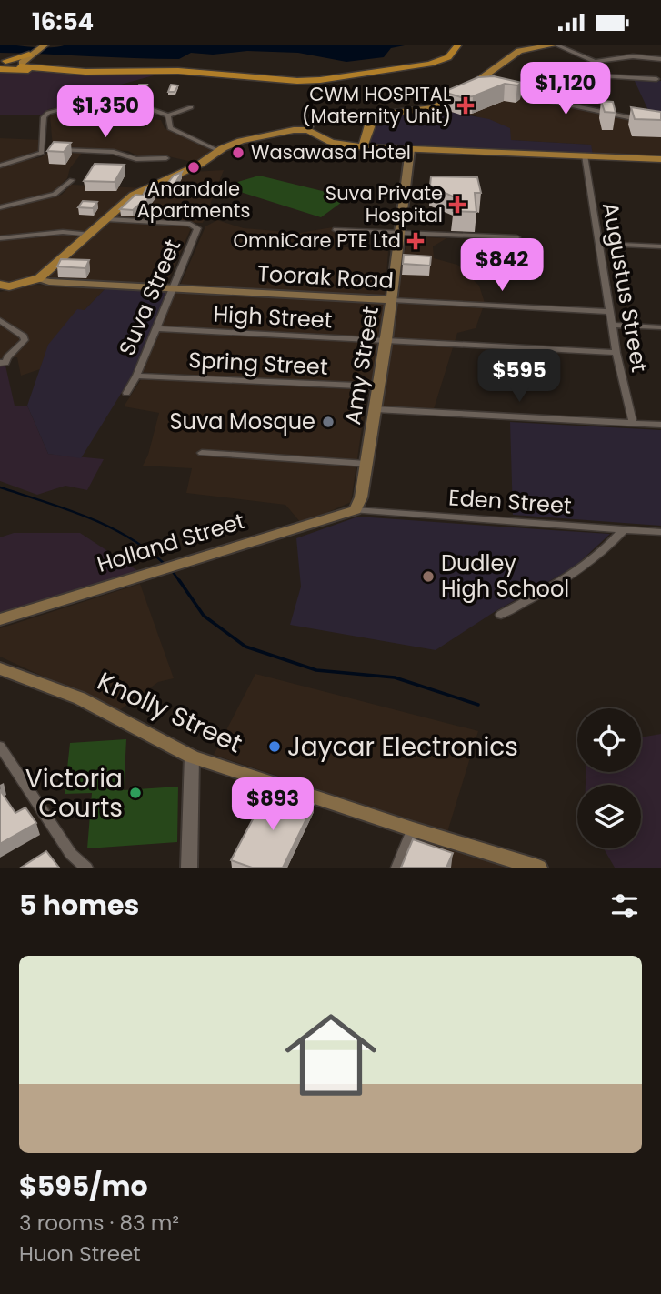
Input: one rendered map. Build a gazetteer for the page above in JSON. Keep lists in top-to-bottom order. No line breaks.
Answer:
{"streets":{"main road":["Toorak Road","Amy Street","Holland Street","Knolly Street"],"street":["Augustus Street","Suva Street","High Street","Spring Street","Eden Street"]},"crossings":[["Toorak Road","Augustus Street"],["Toorak Road","Suva Street"],["Toorak Road","Amy Street"],["Augustus Street","High Street"],["Suva Street","High Street"],["Suva Street","Spring Street"],["High Street","Amy Street"],["Spring Street","Amy Street"],["Amy Street","Eden Street"],["Amy Street","Holland Street"],["Eden Street","Holland Street"]],"places":{"health":["CWM HOSPITAL (Maternity Unit)","Suva Private Hospital","OmniCare PTE Ltd"],"other":["Wasawasa Hotel","Anandale Apartments","Suva Mosque","Dudley High School","Jaycar Electronics","Victoria Courts"]},"page":{"status":"16:54","price":["$1,120","$1,350","$842","$595","$893"],"heading":"5 homes","list":[{"name":"$595/mo","note":"3 rooms · 83 m² · Huon Street"}]}}
